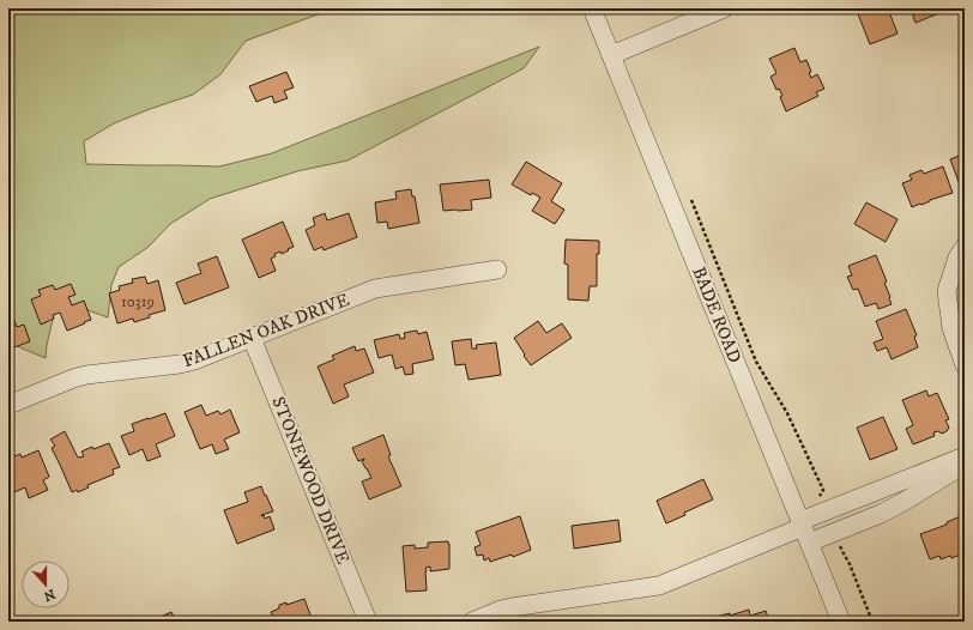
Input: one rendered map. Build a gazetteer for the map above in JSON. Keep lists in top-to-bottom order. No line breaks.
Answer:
{"streets":{"street":["BADE ROAD","FALLEN OAK DRIVE","STONEWOOD DRIVE"]},"crossings":[["FALLEN OAK DRIVE","STONEWOOD DRIVE"]],"house_numbers":["10319"],"north":"bottom"}
